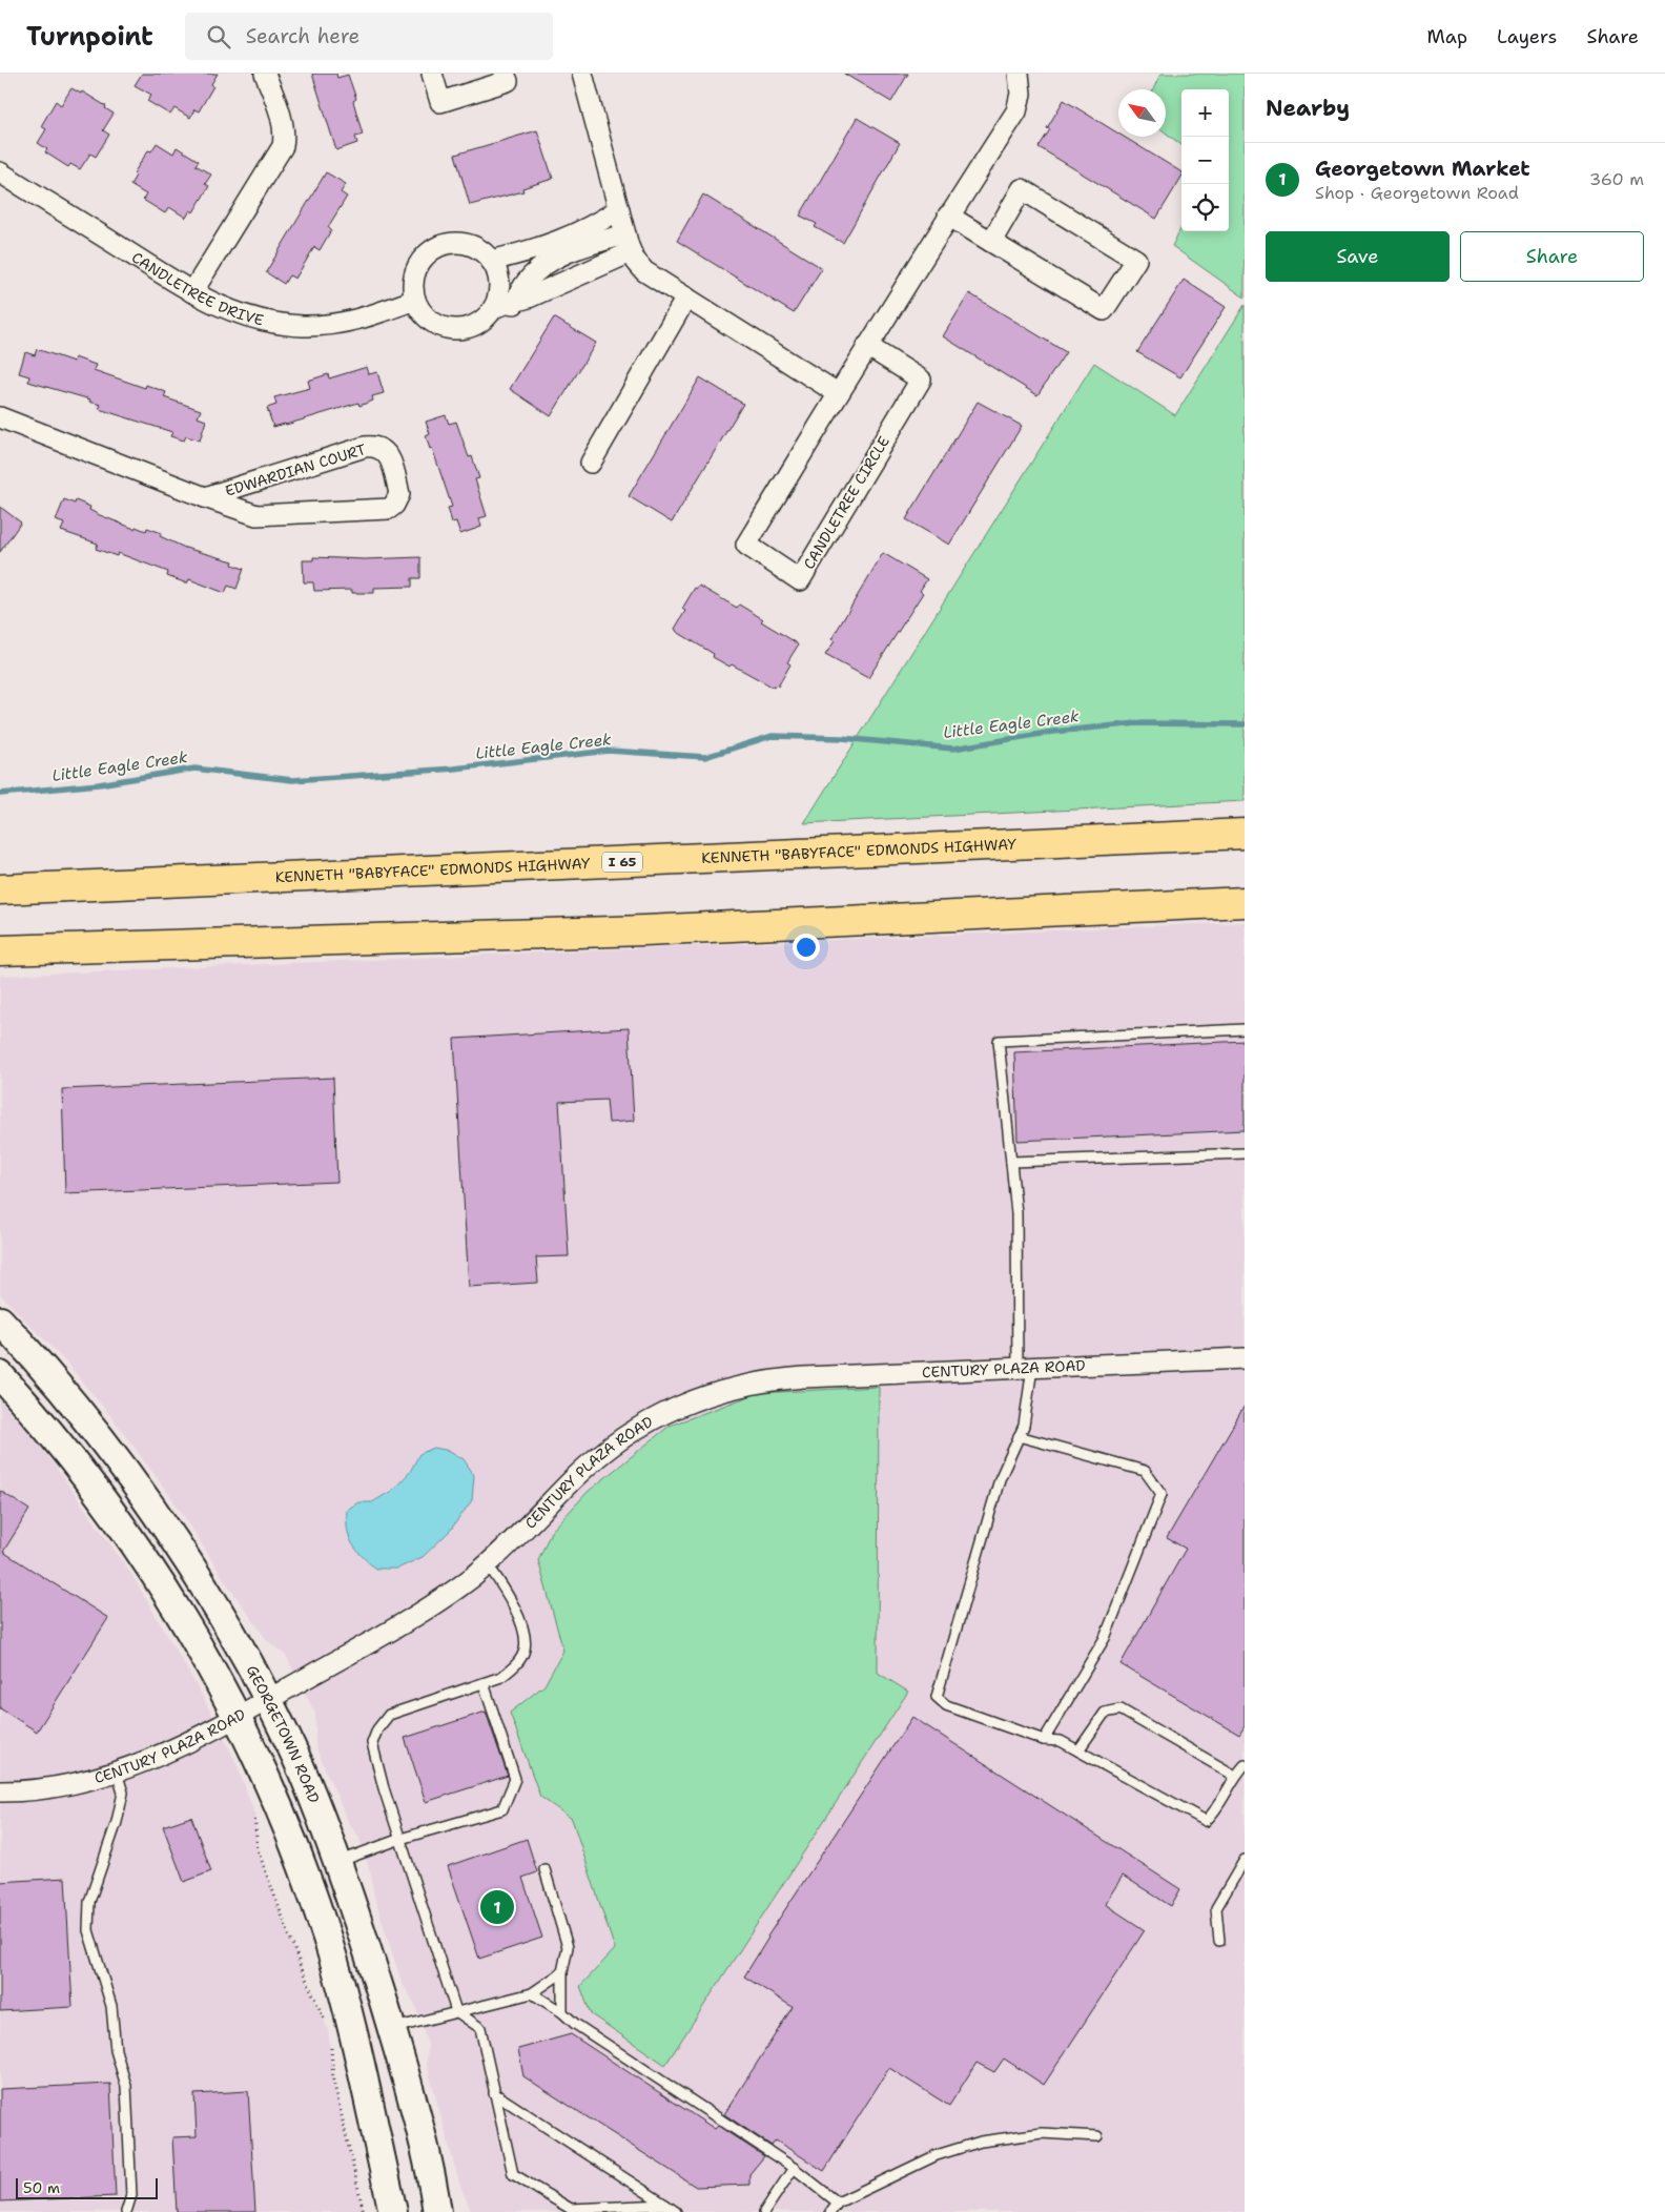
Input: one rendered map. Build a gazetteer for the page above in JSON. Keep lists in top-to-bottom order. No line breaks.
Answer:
{"streets":{"highway":["KENNETH \"BABYFACE\" EDMONDS HIGHWAY","I 65"],"main road":["GEORGETOWN ROAD"],"street":["CANDLETREE DRIVE","EDWARDIAN COURT","CANDLETREE CIRCLE","CENTURY PLAZA ROAD"]},"crossings":[["CENTURY PLAZA ROAD","GEORGETOWN ROAD"]],"water":["Little Eagle Creek"],"scale_bar":"50 m","north":"top left","page":{"header":"Turnpoint","search":"Search here","nav":["Map","Layers","Share"],"heading":"Nearby","map_buttons":["+","−"],"list":[{"mark":"1","name":"Georgetown Market","note":"Shop · Georgetown Road","value":"360 m"}],"buttons":["Save","Share"],"pins":"1","scale":"50 m"}}
